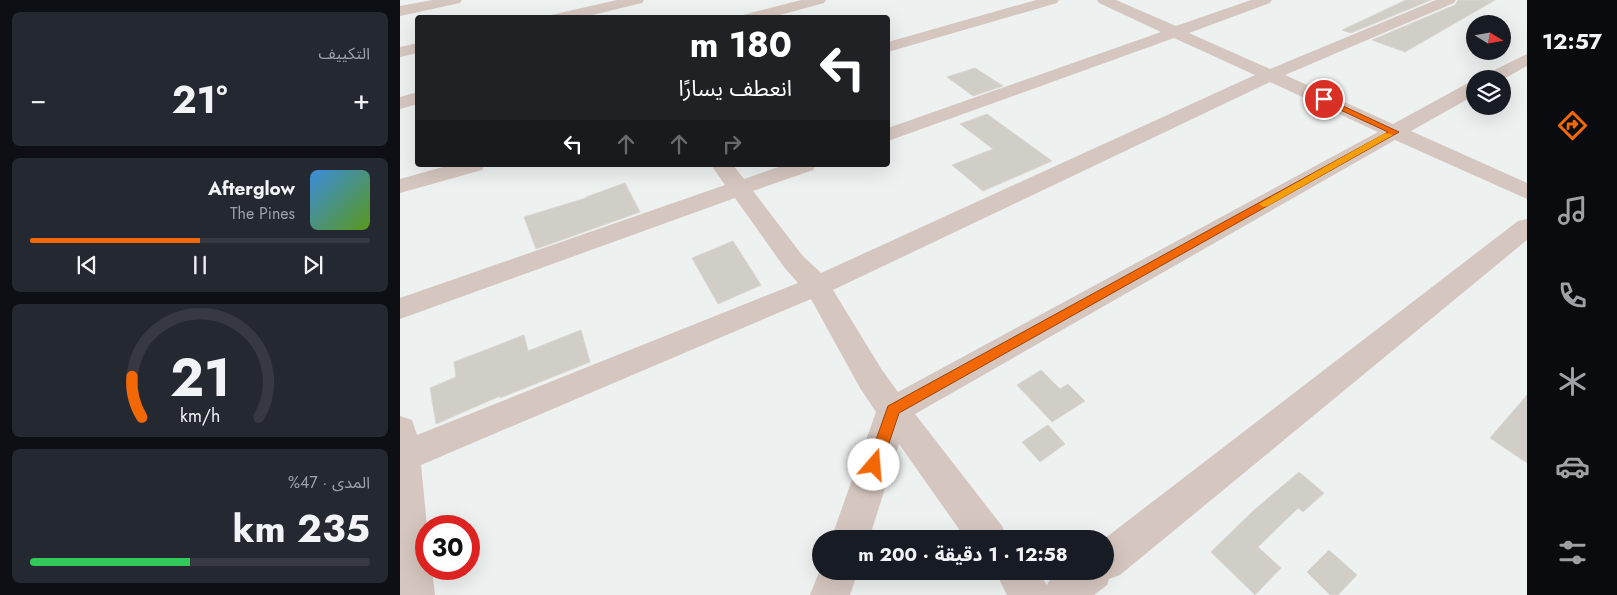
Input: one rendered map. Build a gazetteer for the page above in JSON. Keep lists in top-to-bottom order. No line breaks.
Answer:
{"north":"right","page":{"tabs":"12:57","tile":["التكييف",["المدى · 47%","235 km"]],"turn":["180 m","انعطف يسارًا"],"heat":["−","21°","+"],"song":["Afterglow","The Pines"],"limit":"30","trip":"12:58 · 1 دقيقة · 200 m","gauge":["21","km/h"]}}
